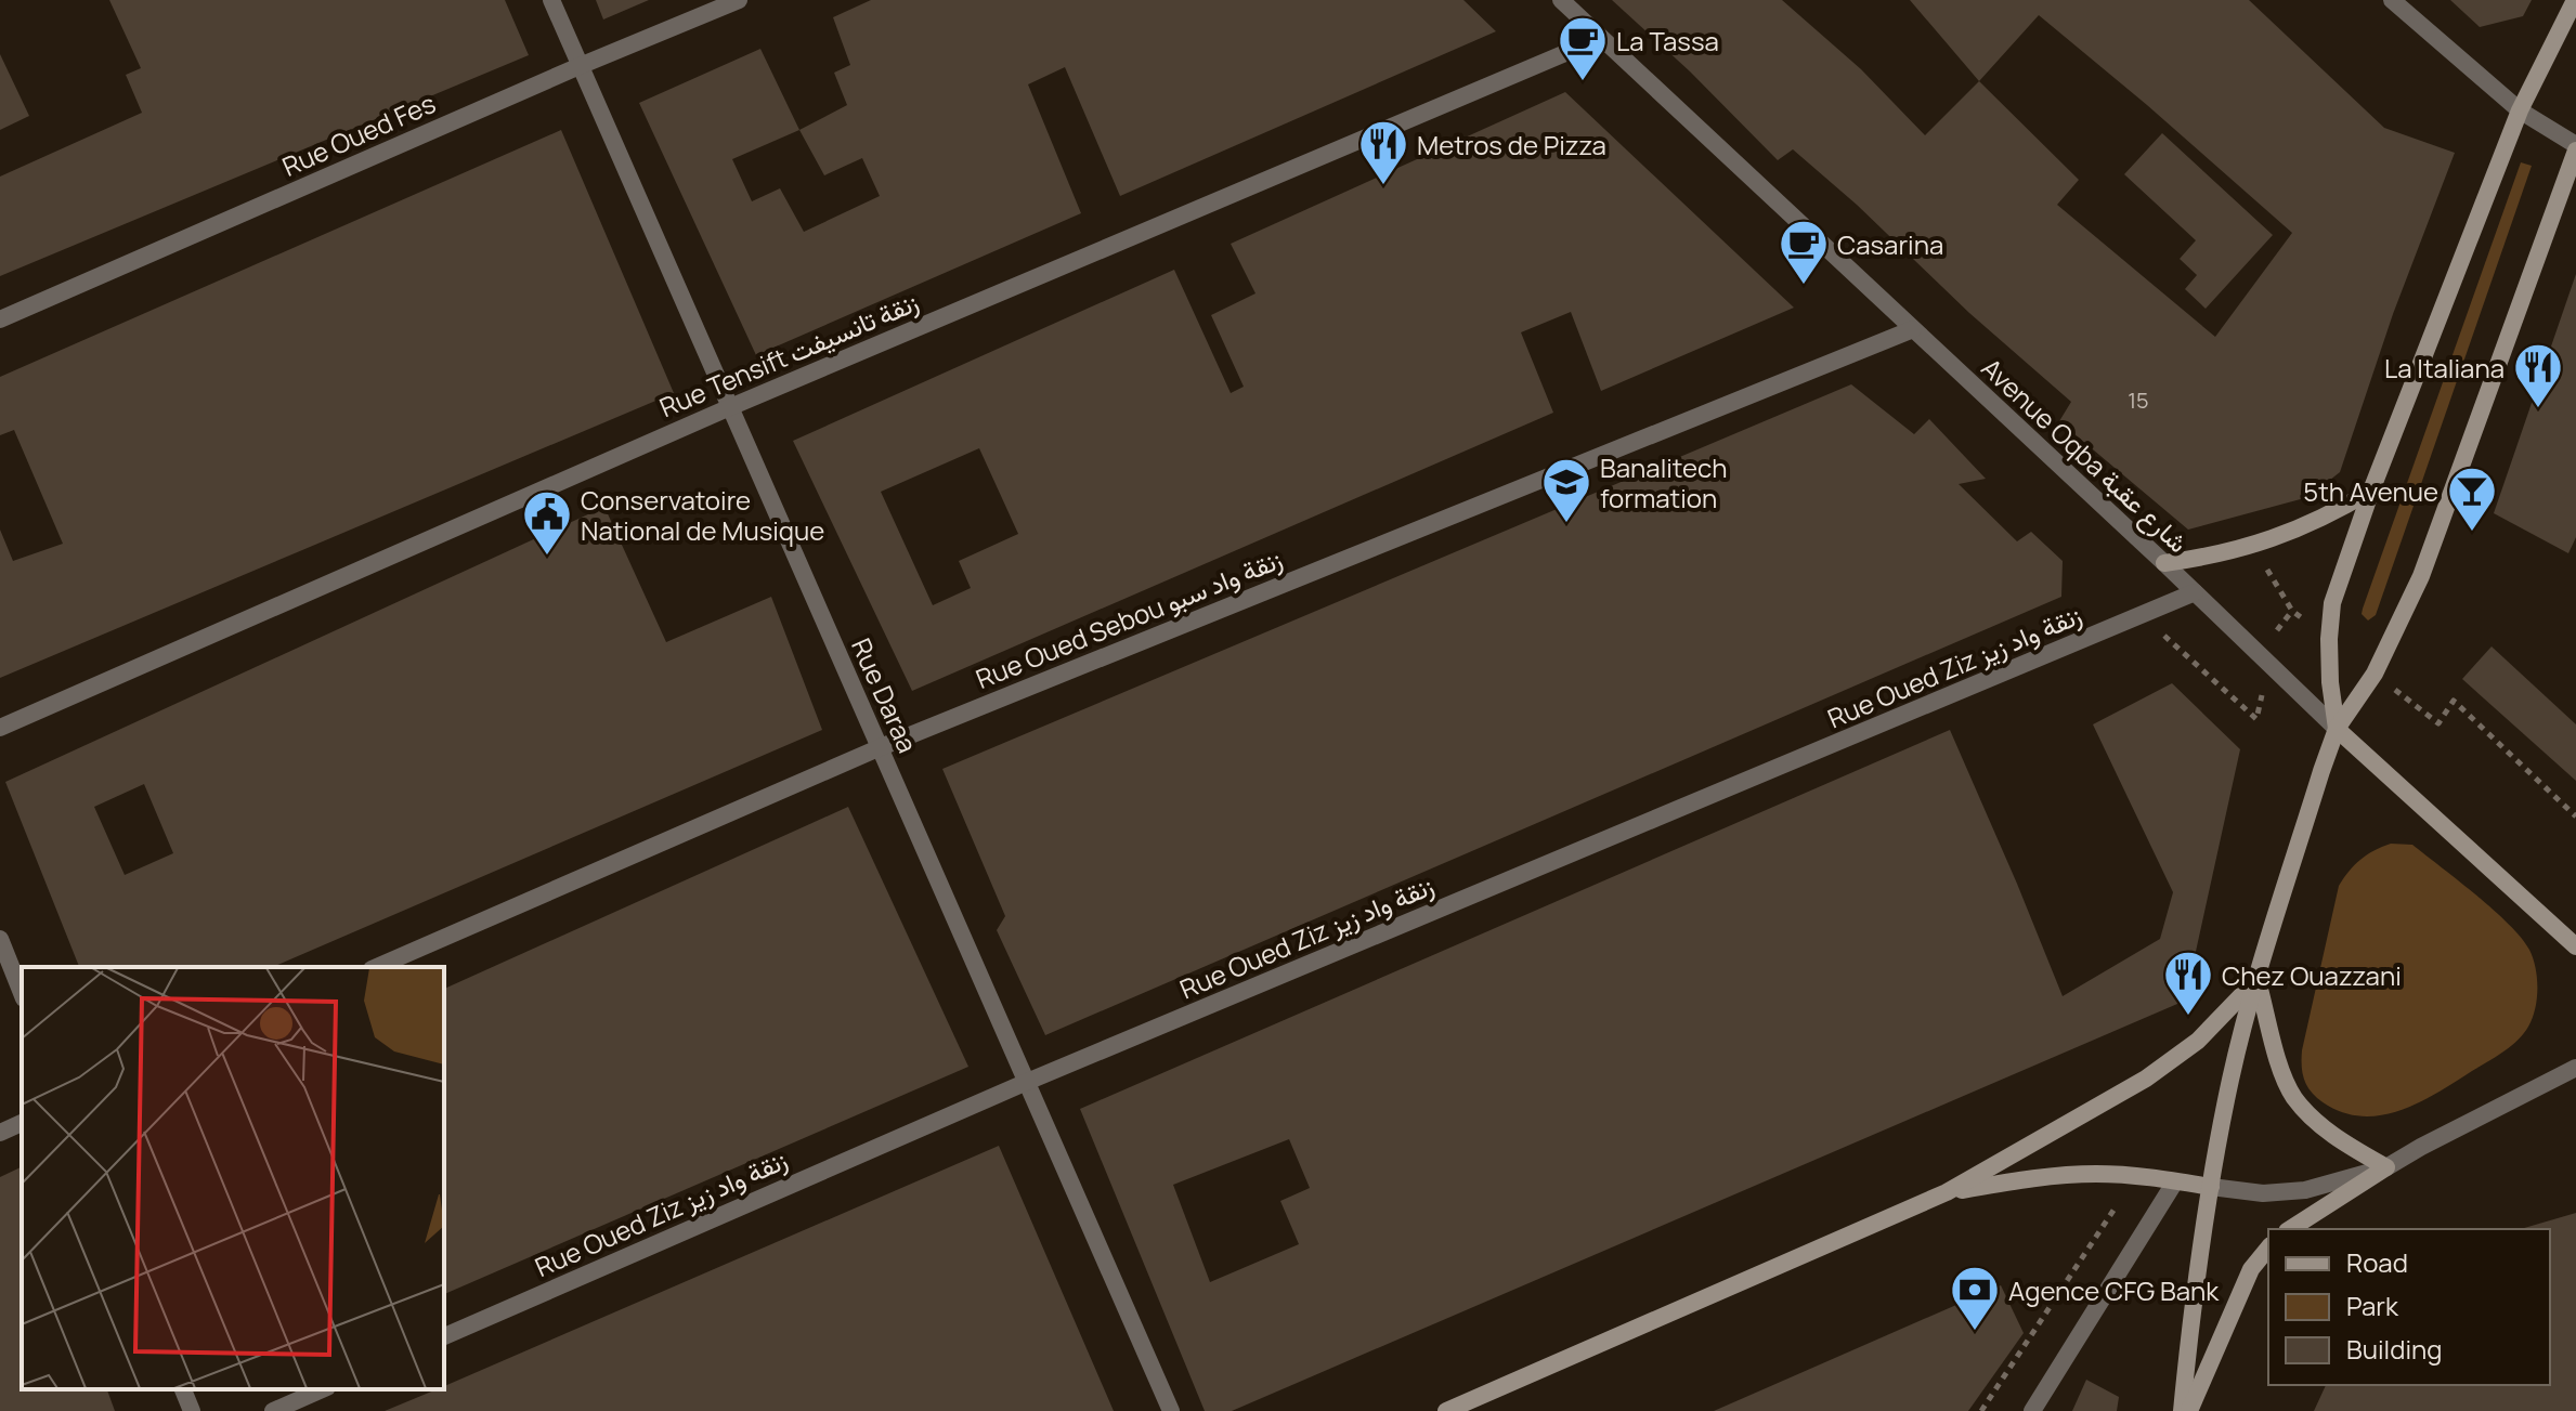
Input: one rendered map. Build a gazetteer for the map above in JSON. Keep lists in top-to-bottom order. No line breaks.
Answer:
{"streets":{"main road":["Avenue Oqba شارع عقبة"],"street":["Rue Oued Fes","Rue Tensift زنقة تانسيفت","Rue Oued Sebou زنقة واد سبو","Rue Oued Ziz زنقة واد زيز","Rue Daraa"]},"crossings":[["Rue Oued Fes","Rue Daraa"],["Rue Tensift زنقة تانسيفت","Avenue Oqba شارع عقبة"],["Rue Tensift زنقة تانسيفت","Rue Daraa"],["Avenue Oqba شارع عقبة","Rue Oued Sebou زنقة واد سبو"],["Avenue Oqba شارع عقبة","Rue Oued Ziz زنقة واد زيز"],["Rue Oued Sebou زنقة واد سبو","Rue Daraa"],["Rue Oued Ziz زنقة واد زيز","Rue Daraa"]],"places":{"cafe":["La Tassa","Casarina"],"restaurant":["Metros de Pizza","La Italiana","Chez Ouazzani"],"school or university":["Banalitech formation"],"bar":["5th Avenue"],"public building":["Conservatoire National de Musique"],"bank":["Agence CFG Bank"]},"house_numbers":["15"],"legend":["Road","Park","Building"]}
